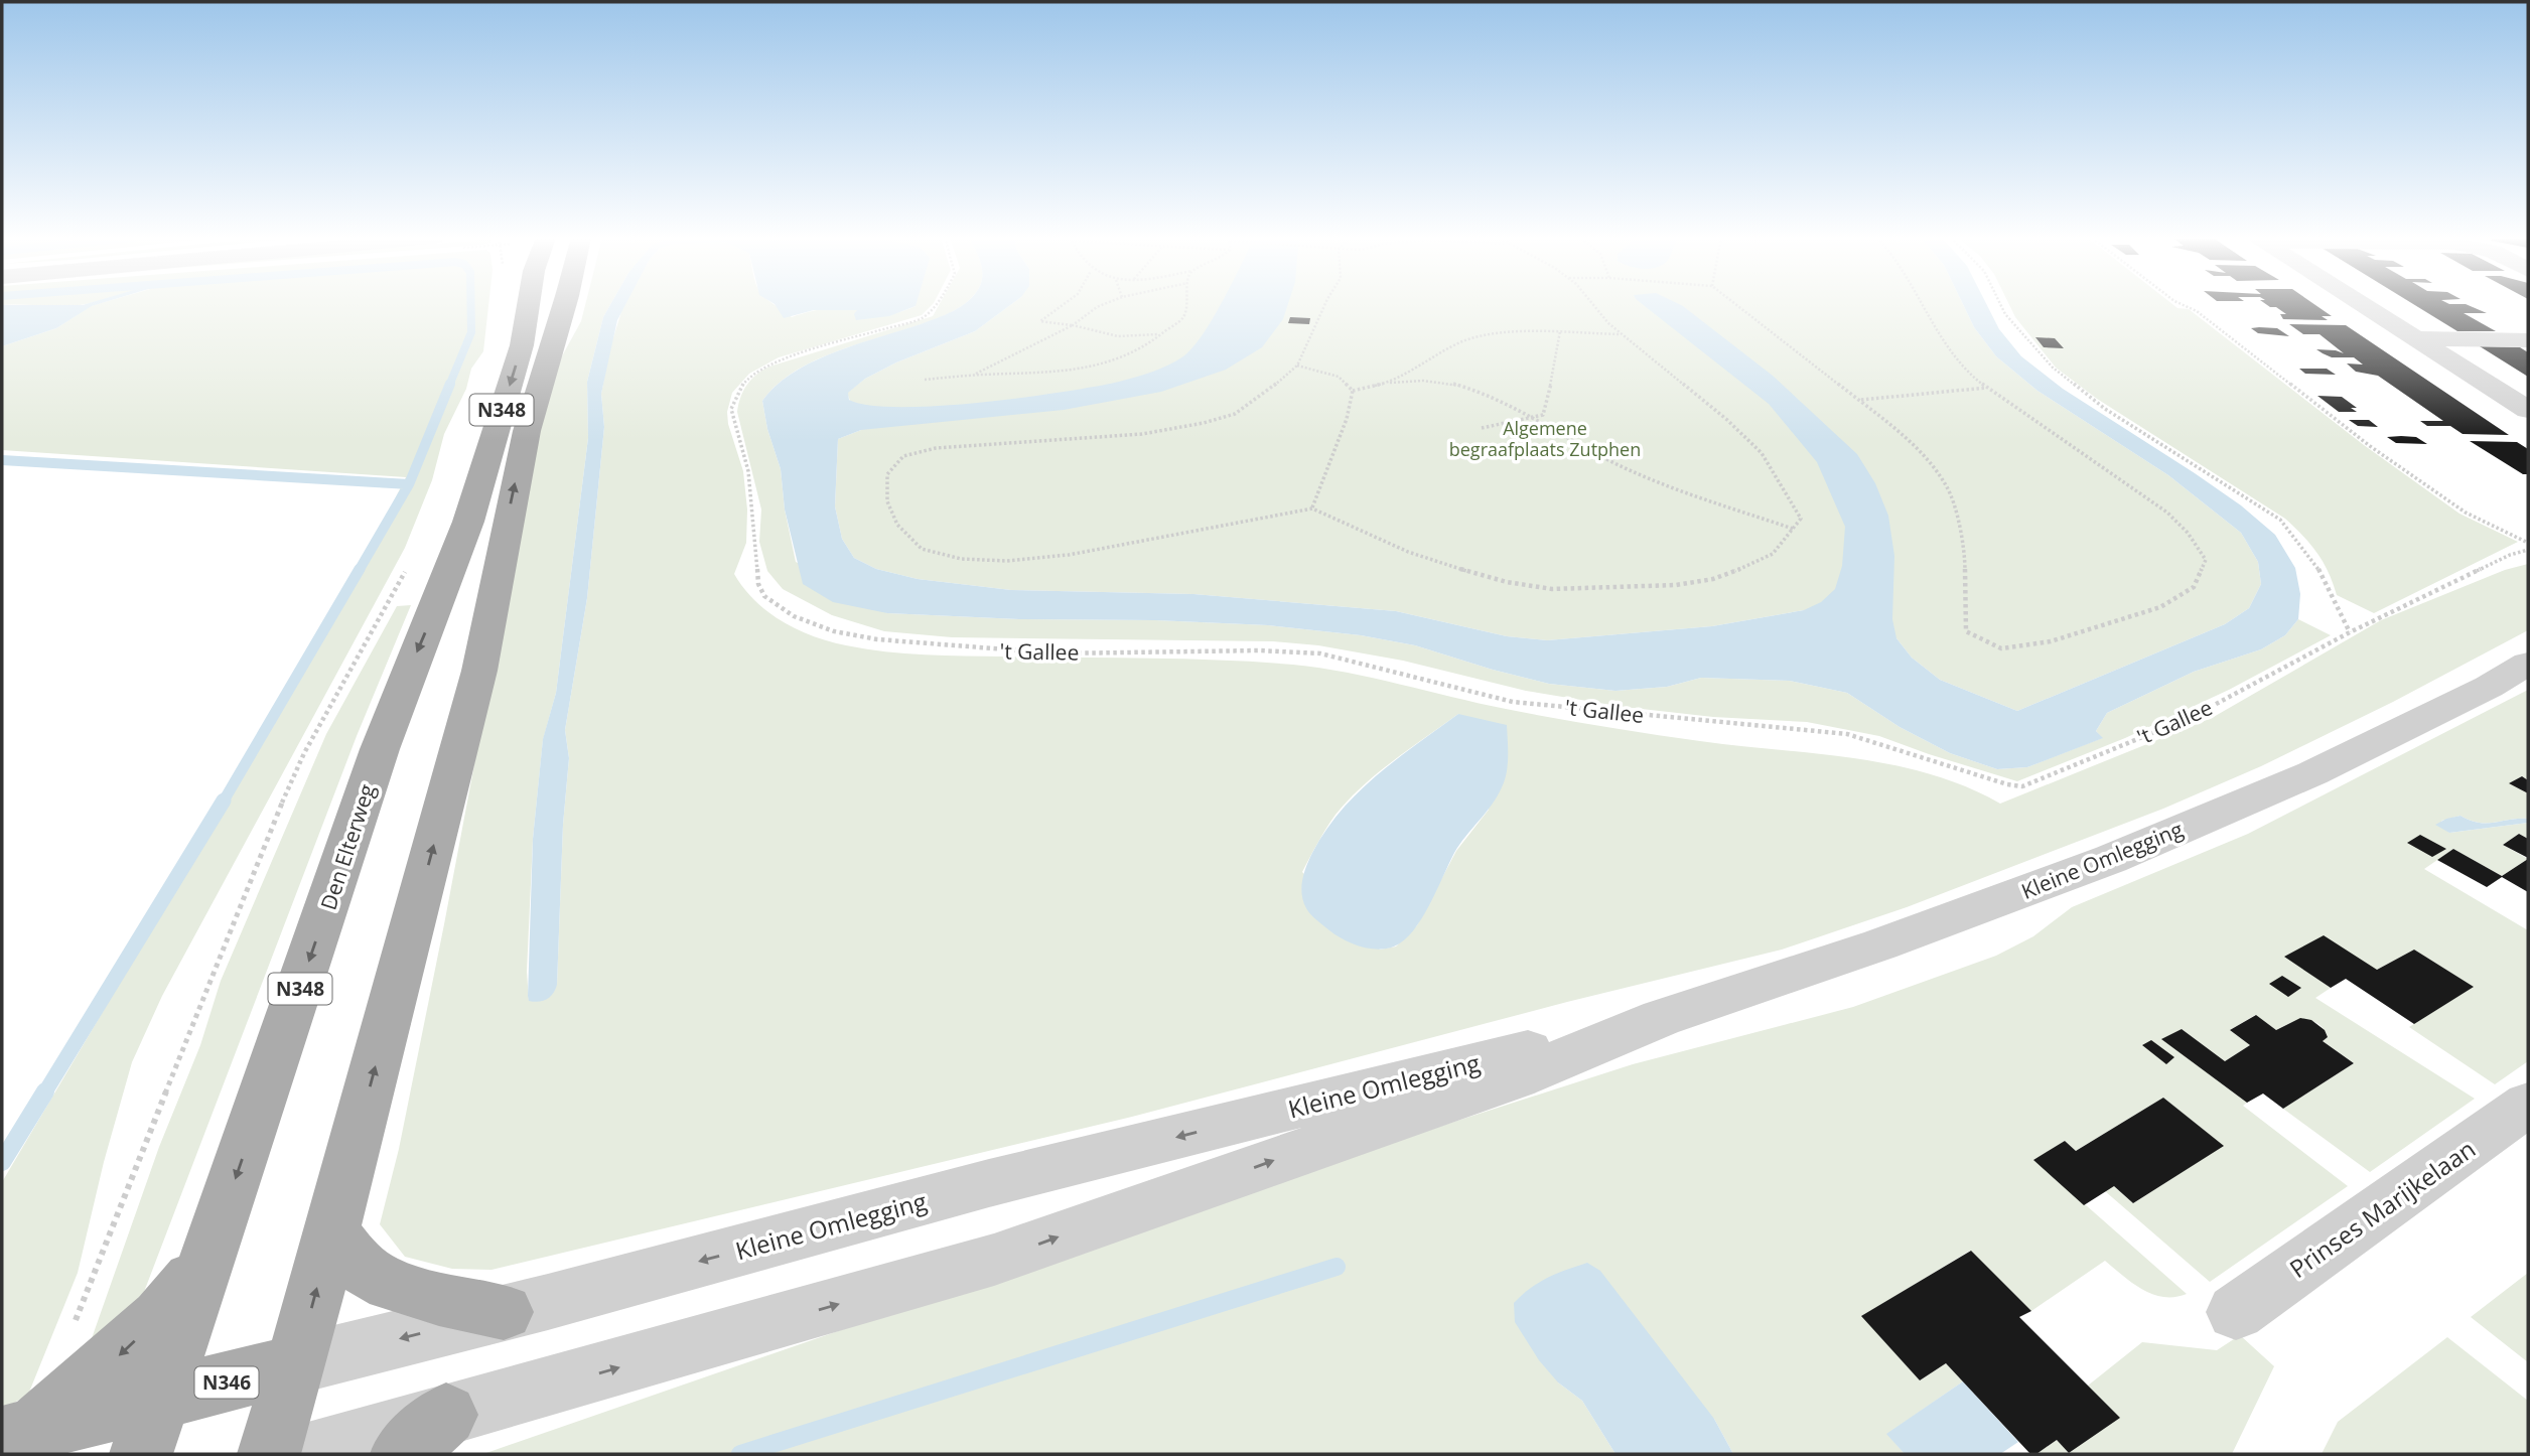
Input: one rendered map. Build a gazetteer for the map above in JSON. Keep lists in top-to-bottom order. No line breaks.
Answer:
{"streets":{"main road":["N348","Den Elterweg","Kleine Omlegging","N346"],"street":["Prinses Marijkelaan"],"path":["'t Gallee"]},"crossings":[["N348","Kleine Omlegging"],["Den Elterweg","Kleine Omlegging"]],"parks":["Algemene begraafplaats Zutphen"]}
